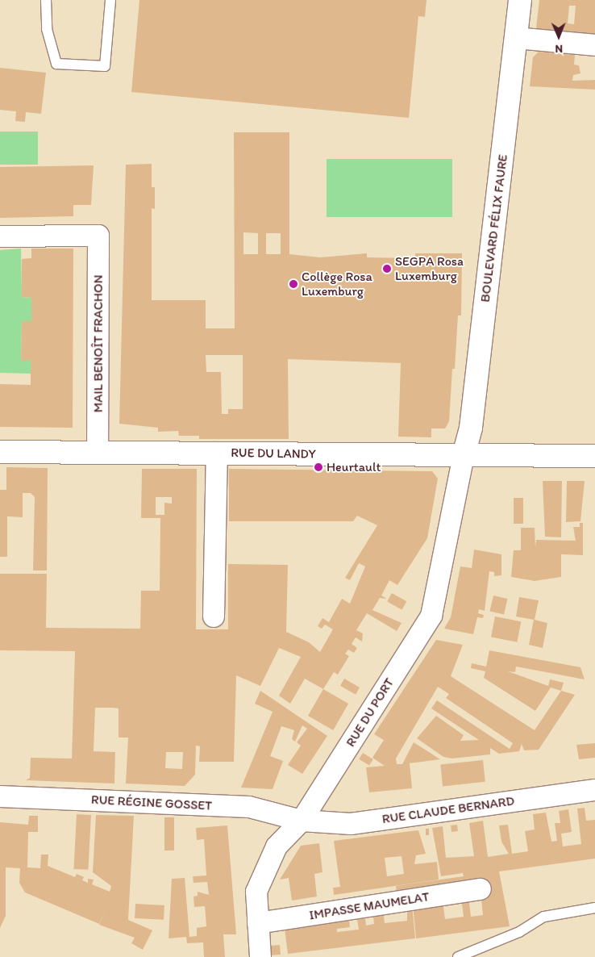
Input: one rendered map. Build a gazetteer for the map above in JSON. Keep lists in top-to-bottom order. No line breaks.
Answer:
{"streets":{"main road":["BOULEVARD FÉLIX FAURE","RUE DU LANDY"],"street":["MAIL BENOÎT FRACHON","RUE DU PORT","RUE RÉGINE GOSSET","RUE CLAUDE BERNARD","IMPASSE MAUMELAT"]},"crossings":[["BOULEVARD FÉLIX FAURE","RUE DU LANDY"],["BOULEVARD FÉLIX FAURE","RUE DU PORT"],["MAIL BENOÎT FRACHON","RUE DU LANDY"],["RUE DU LANDY","RUE DU PORT"],["RUE DU PORT","RUE RÉGINE GOSSET"],["RUE DU PORT","RUE CLAUDE BERNARD"],["RUE DU PORT","IMPASSE MAUMELAT"],["RUE RÉGINE GOSSET","RUE CLAUDE BERNARD"]],"places":["SEGPA Rosa Luxemburg","Collège Rosa Luxemburg","Heurtault"],"north":"bottom"}
